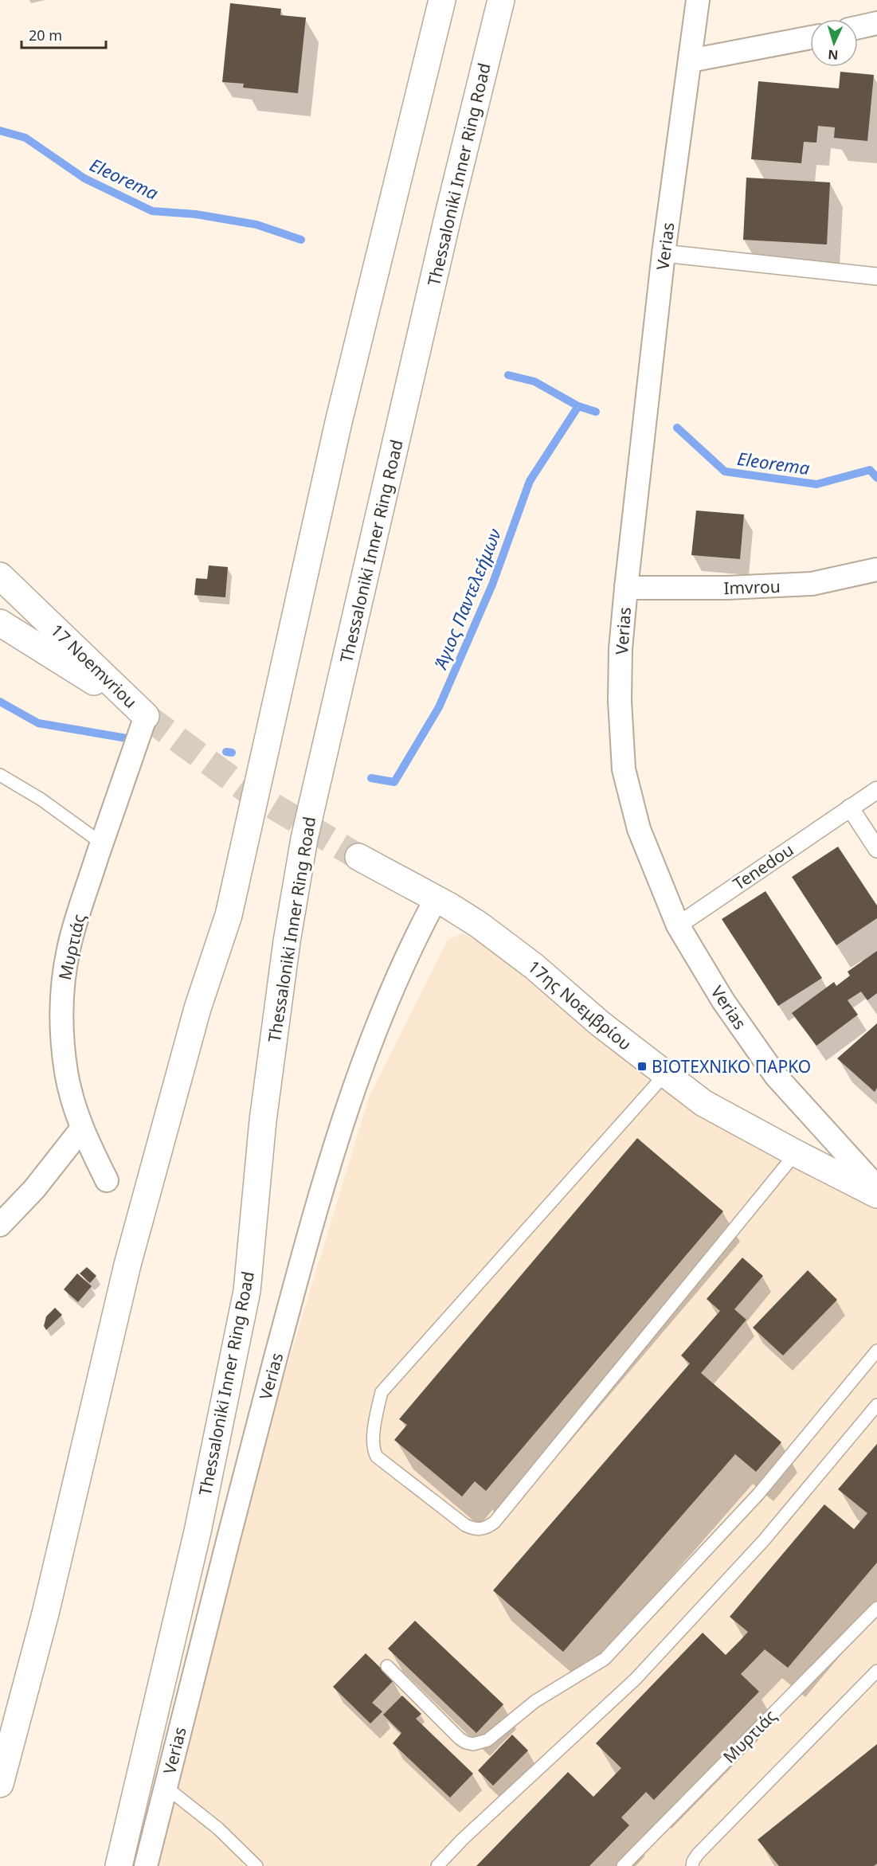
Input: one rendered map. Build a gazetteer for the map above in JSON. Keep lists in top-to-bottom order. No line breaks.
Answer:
{"streets":{"main road":["Thessaloniki Inner Ring Road","17 Noemvriou","17ης Νοεμβρίου"],"street":["Verias","Imvrou","Tenedou","Μυρτιάς"]},"crossings":[["Verias","Imvrou"],["Verias","Tenedou"],["Verias","17ης Νοεμβρίου"],["17 Noemvriou","Μυρτιάς"]],"water":["Eleorema","Άγιος Παντελεήμων"],"places":{"transit":["ΒΙΟΤΕΧΝΙΚΟ ΠΑΡΚΟ"]},"scale_bar":"20 m","north":"bottom"}
